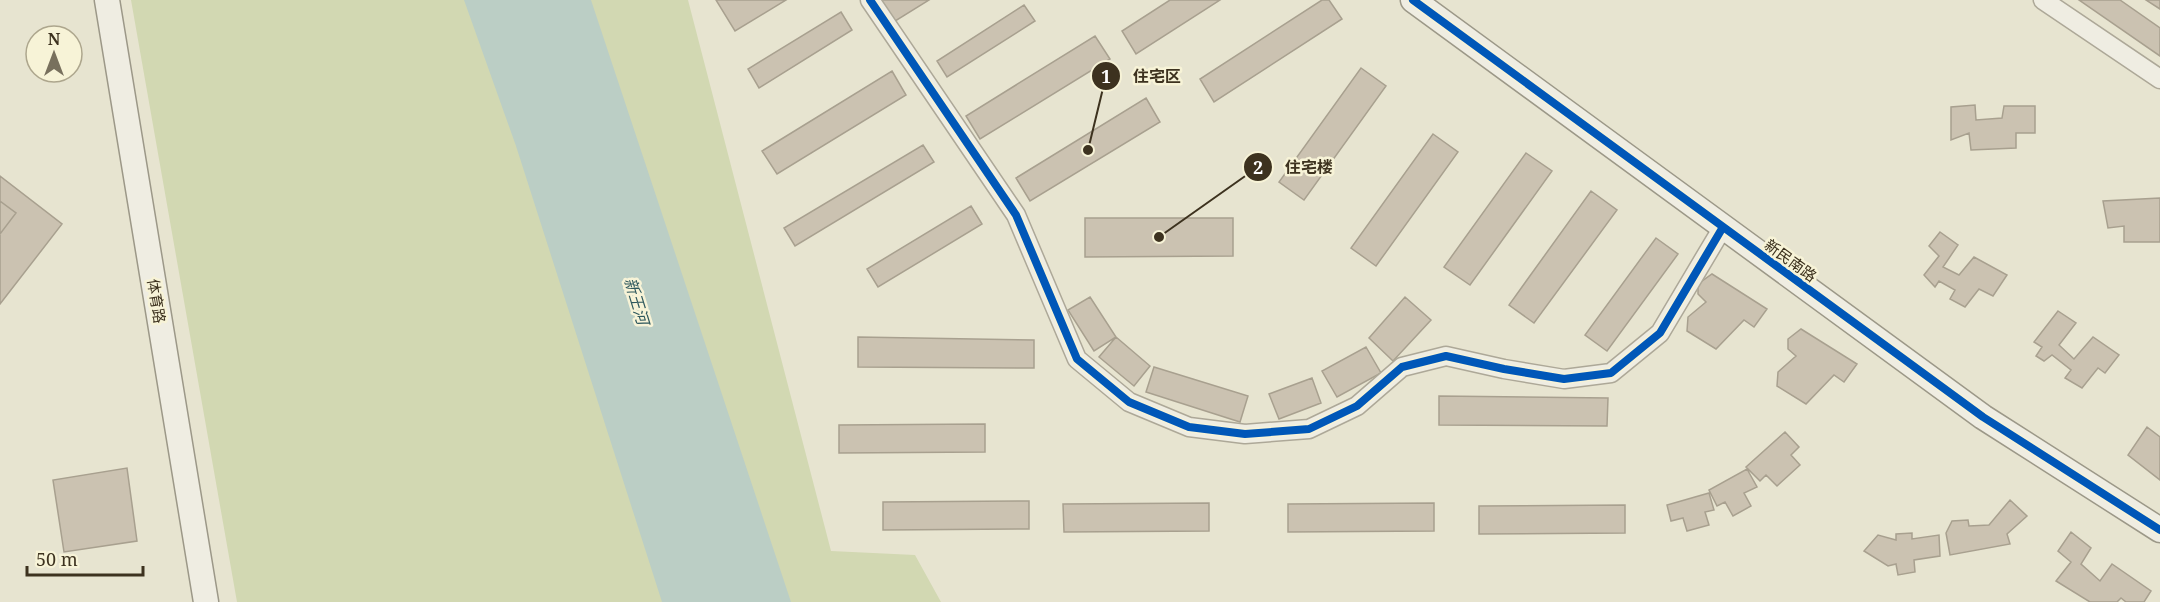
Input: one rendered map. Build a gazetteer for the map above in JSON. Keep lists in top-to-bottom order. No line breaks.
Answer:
{"streets":{"street":["新民南路","体育路"]},"water":["新王河"],"places":["住宅区","住宅楼"],"scale_bar":"50 m","north":"top"}
